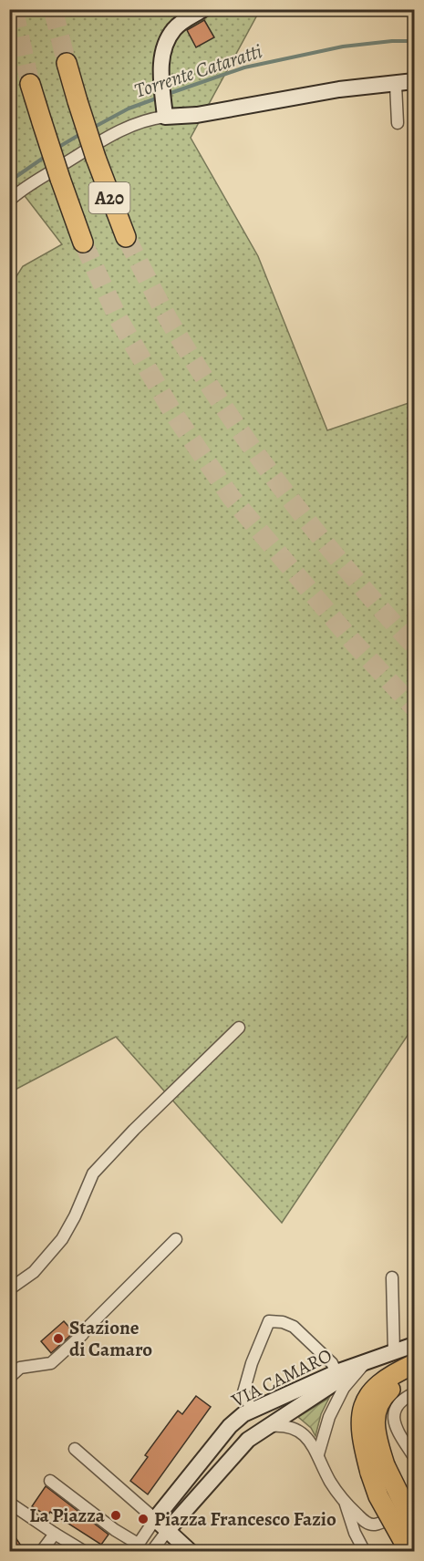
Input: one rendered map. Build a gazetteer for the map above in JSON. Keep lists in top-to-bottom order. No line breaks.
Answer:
{"streets":{"highway":["A20"],"street":["VIA CAMARO"]},"water":["Torrente Cataratti"],"places":["Stazione di Camaro","La Piazza","Piazza Francesco Fazio"]}
